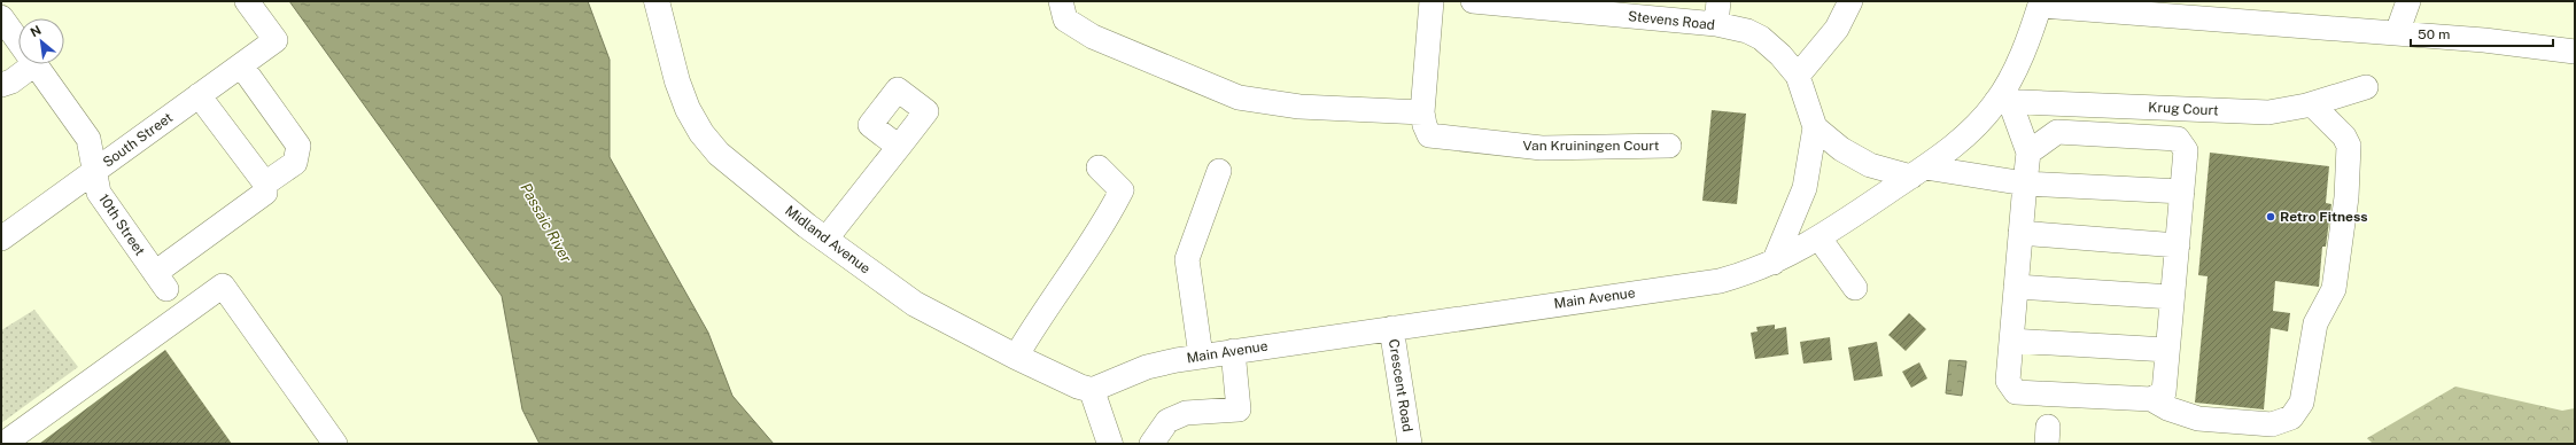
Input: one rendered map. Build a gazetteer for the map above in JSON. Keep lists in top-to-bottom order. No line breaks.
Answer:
{"streets":{"main road":["Midland Avenue"],"street":["Stevens Road","Krug Court","South Street","Van Kruiningen Court","10th Street","Main Avenue","Crescent Road"]},"crossings":[["Stevens Road","Main Avenue"],["Krug Court","Main Avenue"],["South Street","10th Street"],["Midland Avenue","Main Avenue"],["Main Avenue","Crescent Road"]],"water":["Passaic River"],"places":["Retro Fitness"],"scale_bar":"50 m","north":"top left"}
